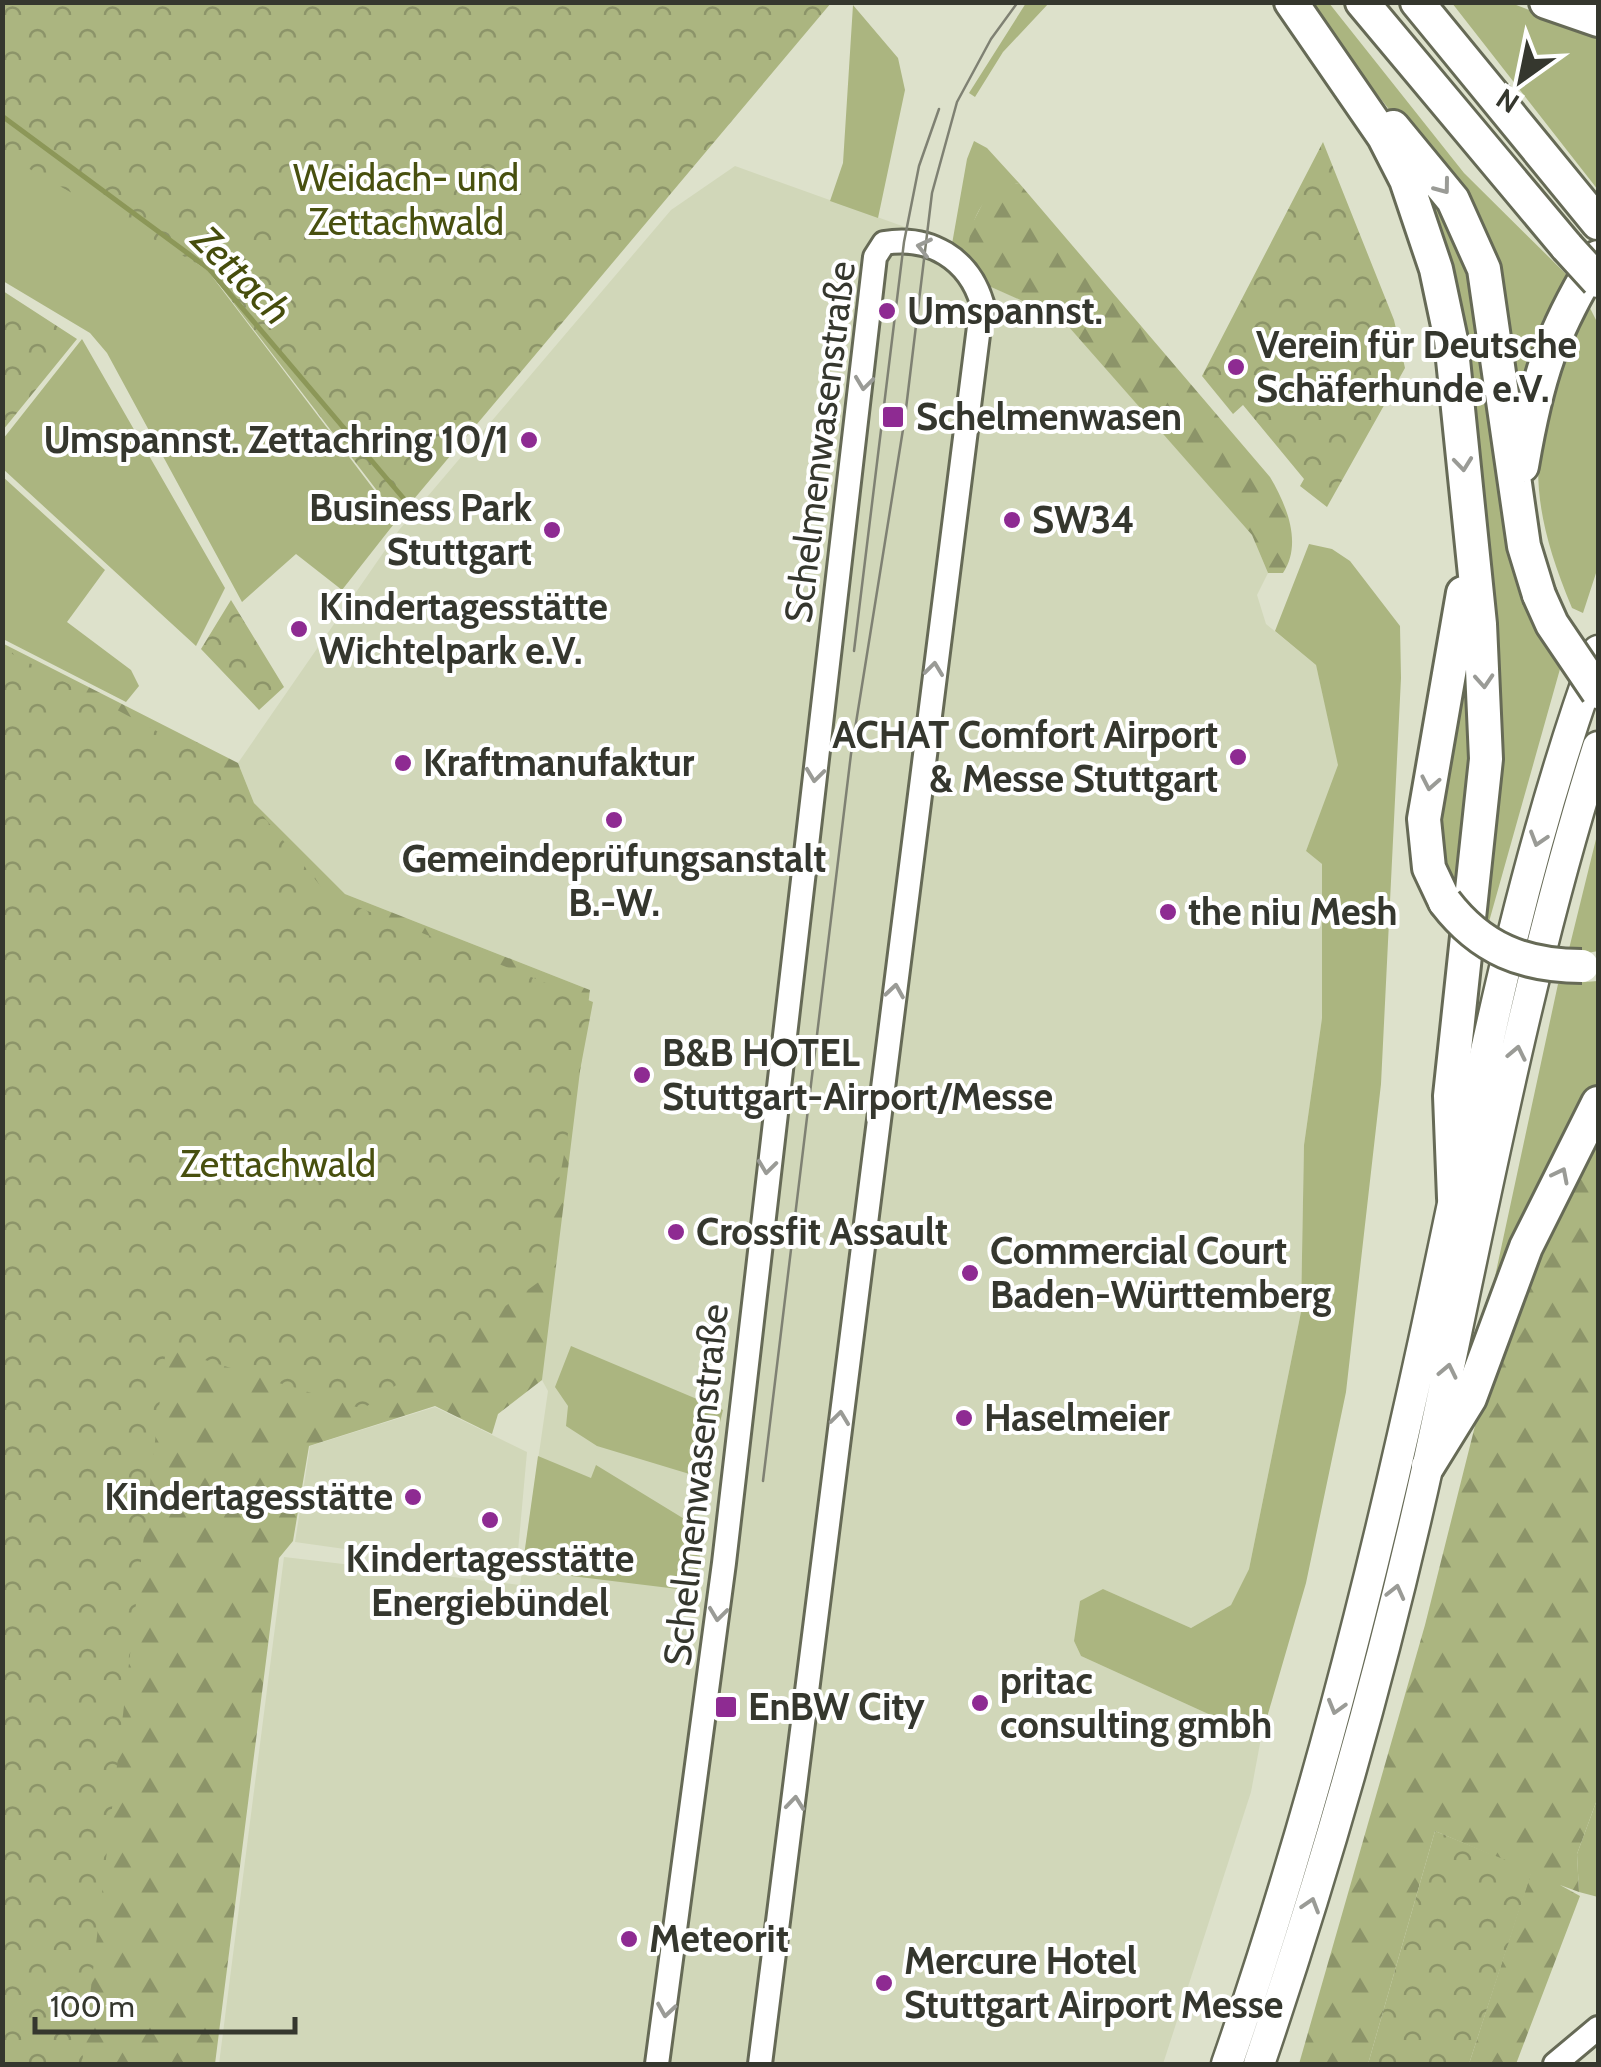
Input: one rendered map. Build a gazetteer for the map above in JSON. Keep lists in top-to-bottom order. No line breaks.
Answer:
{"streets":{"street":["Schelmenwasenstraße"]},"water":["Zettach"],"parks":["Weidach- und Zettachwald","Zettachwald"],"places":{"other":["Umspannst.","Verein für Deutsche Schäferhunde e.V.","Umspannst. Zettachring 10/1","SW34","Business Park Stuttgart","Kindertagesstätte Wichtelpark e.V.","ACHAT Comfort Airport & Messe Stuttgart","Kraftmanufaktur","Gemeindeprüfungsanstalt B.-W.","the niu Mesh","B&B HOTEL Stuttgart-Airport/Messe","Crossfit Assault","Commercial Court Baden-Württemberg","Haselmeier","Kindertagesstätte","Kindertagesstätte Energiebündel","pritac consulting gmbh","Meteorit","Mercure Hotel Stuttgart Airport Messe"],"transit":["Schelmenwasen","EnBW City"]},"scale_bar":"100 m","north":"bottom left"}
